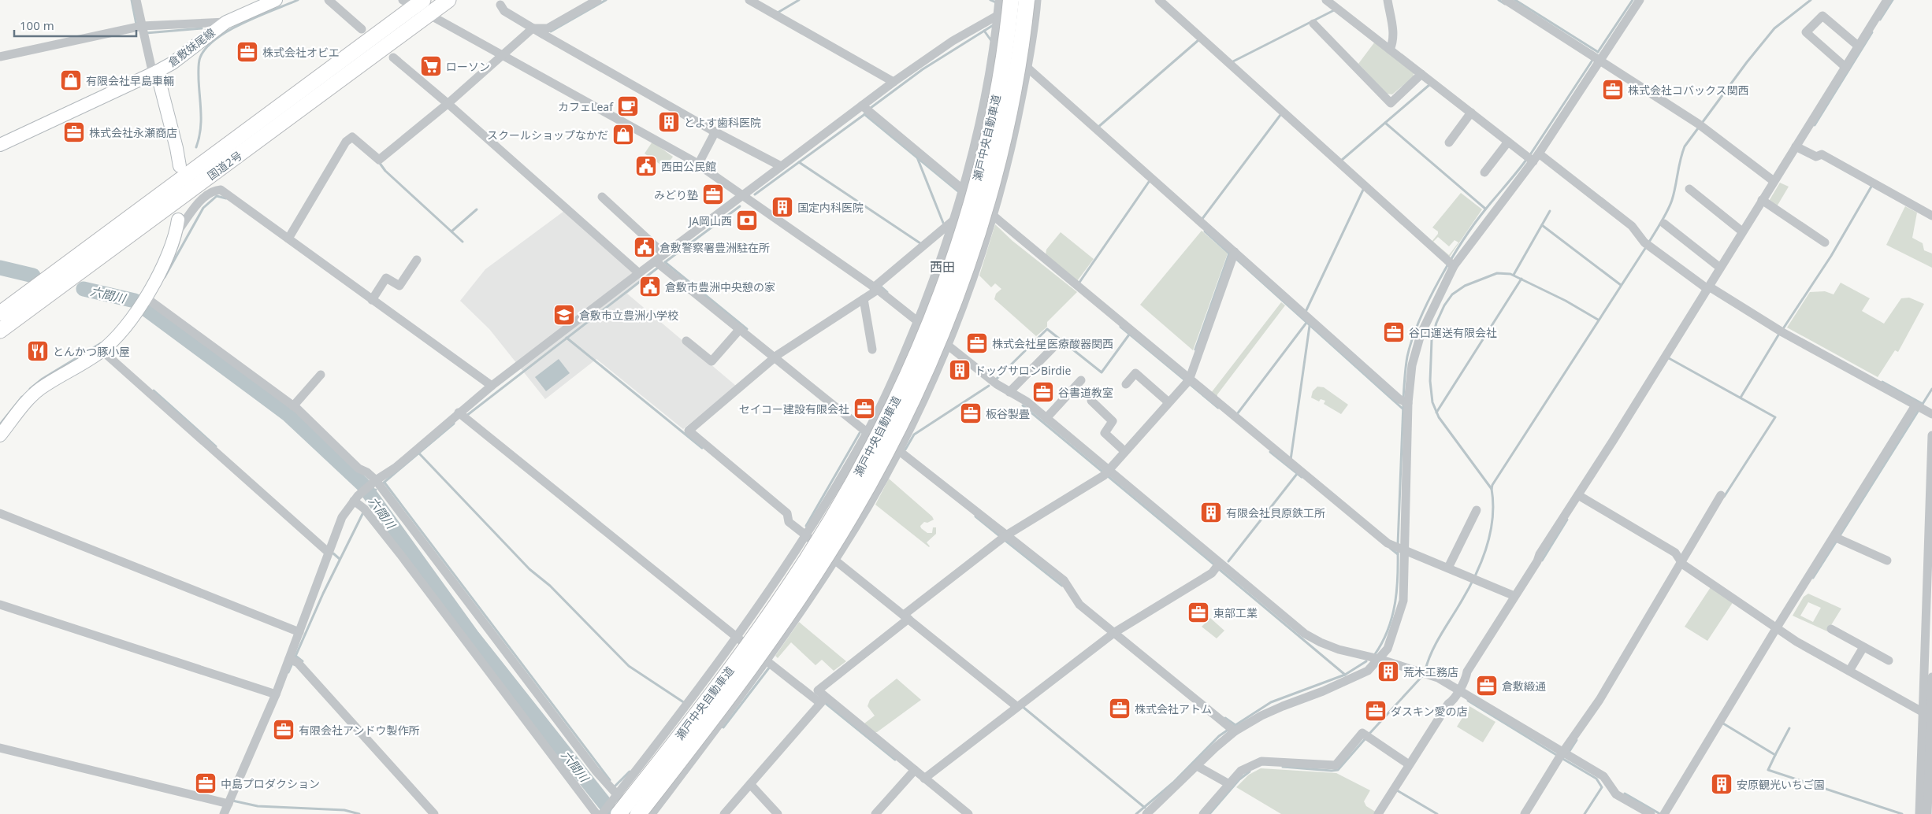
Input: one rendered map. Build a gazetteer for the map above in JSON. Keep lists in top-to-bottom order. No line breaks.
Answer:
{"streets":{"highway":["瀬戸中央自動車道","国道2号"],"main road":["倉敷妹尾線"]},"districts":["西田"],"water":["六間川"],"places":{"office":["株式会社オビエ","株式会社コバックス関西","株式会社永瀬商店","みどり塾","谷口運送有限会社","株式会社星医療酸器関西","谷書道教室","セイコー建設有限会社","板谷製畳","東部工業","倉敷緞通","株式会社アトム","ダスキン愛の店","有限会社アンドウ製作所","中島プロダクション"],"supermarket":["ローソン"],"shop":["有限会社早島車輛","スクールショップなかだ"],"cafe":["カフェLeaf"],"building":["とよす歯科医院","国定内科医院","ドッグサロンBirdie","有限会社貝原鉄工所","荒木工務店","安原観光いちご園"],"public building":["西田公民館","倉敷警察署豊洲駐在所","倉敷市豊洲中央憩の家"],"bank":["JA岡山西"],"school or university":["倉敷市立豊洲小学校"],"restaurant":["とんかつ豚小屋"]},"scale_bar":"100 m"}
